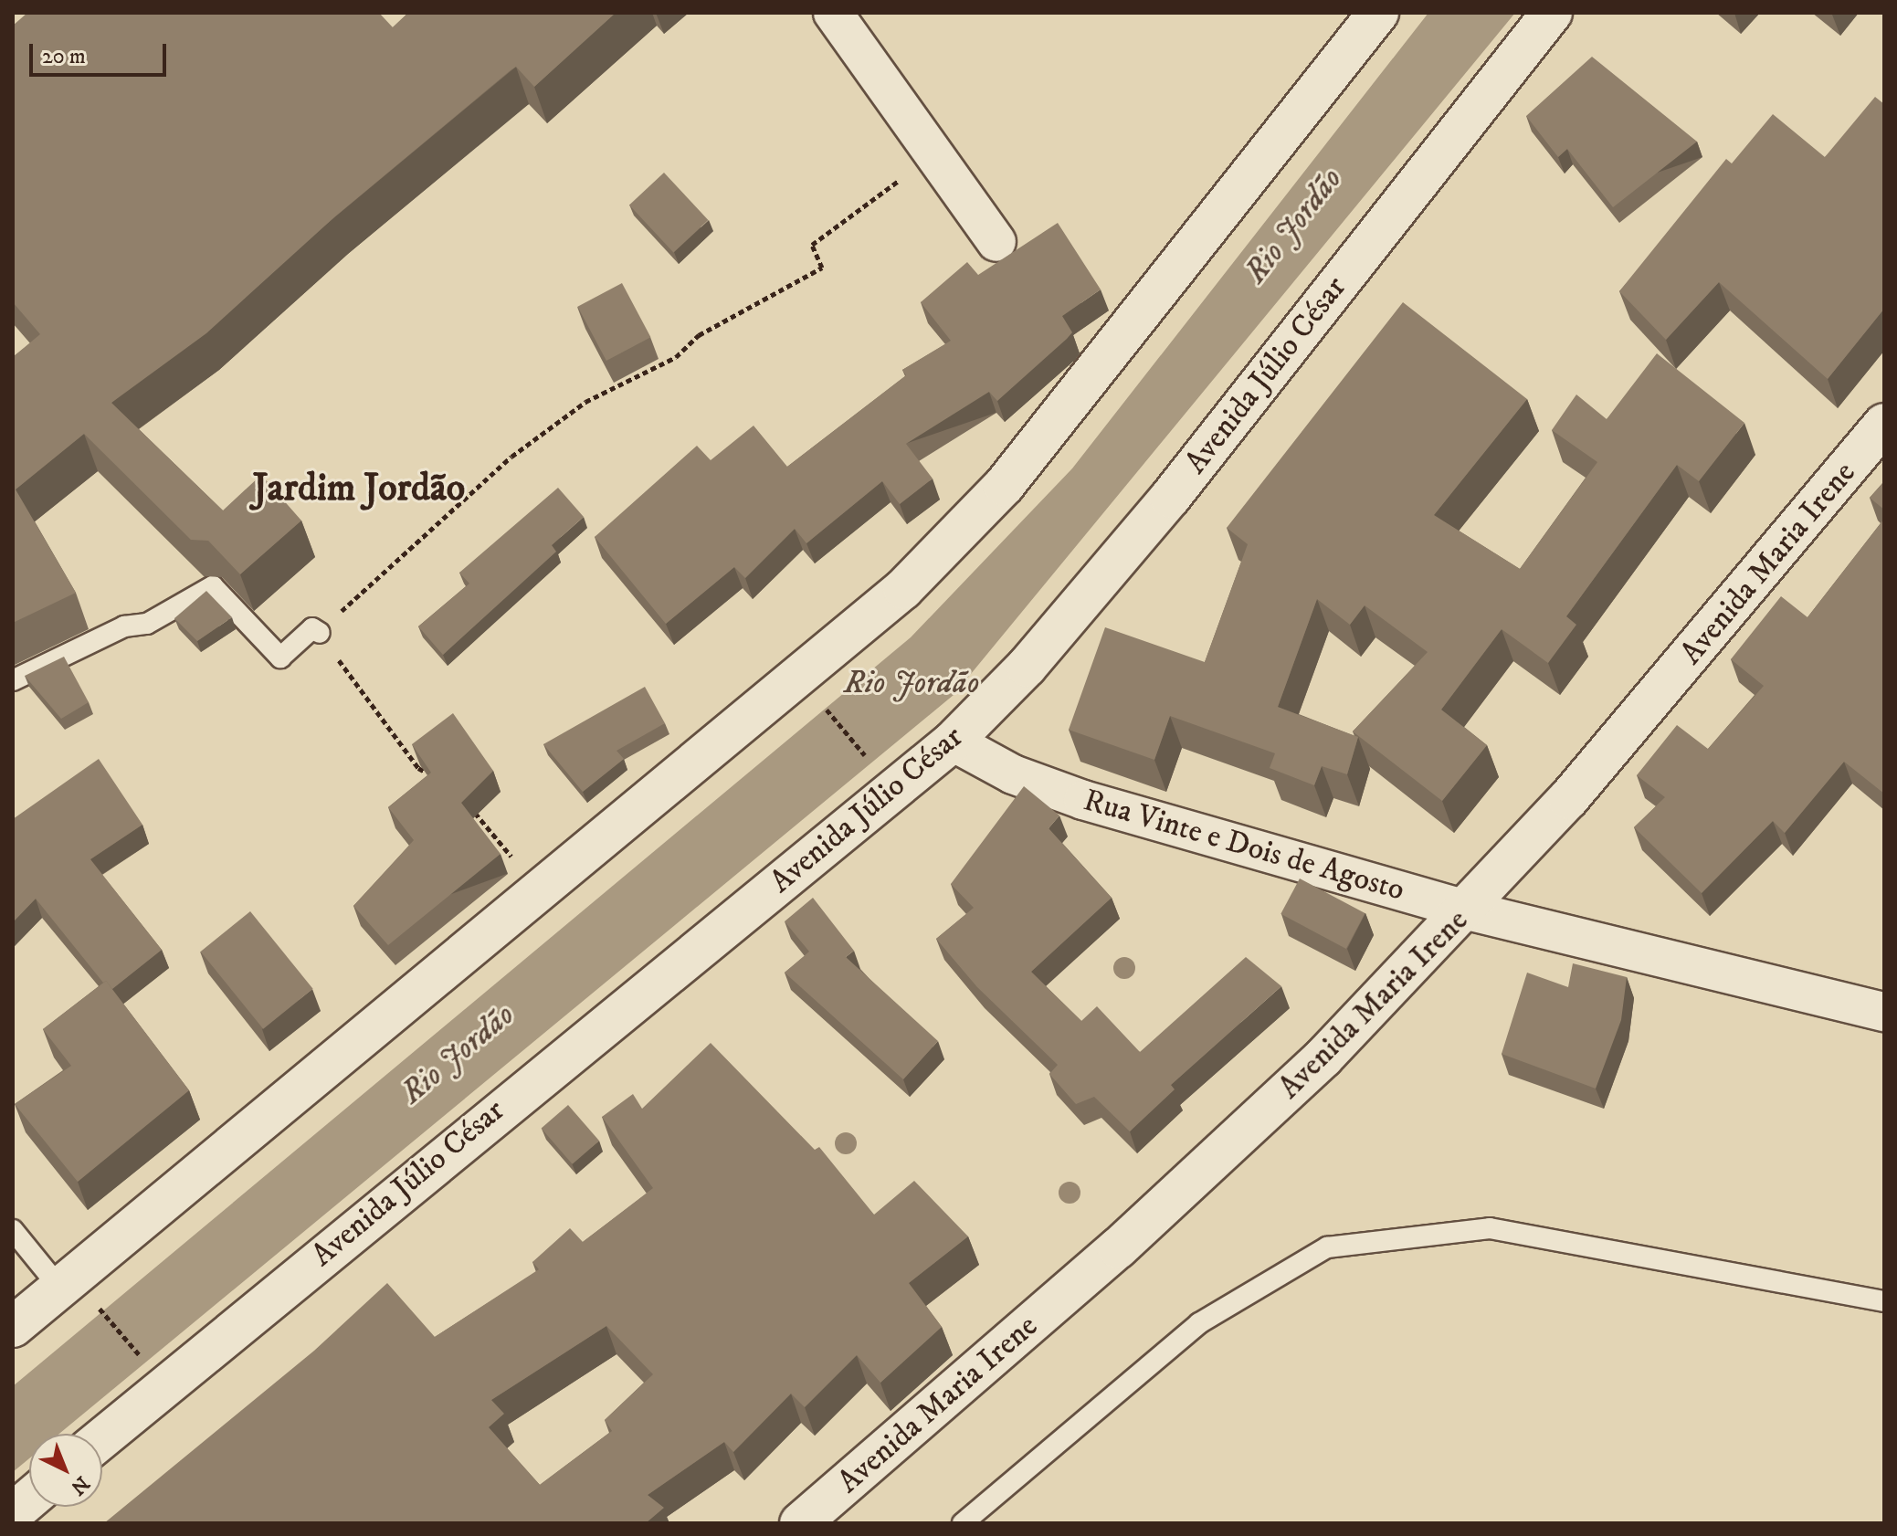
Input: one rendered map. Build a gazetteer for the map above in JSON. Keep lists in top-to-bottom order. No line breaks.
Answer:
{"streets":{"street":["Avenida Júlio César","Avenida Maria Irene","Rua Vinte e Dois de Agosto"]},"crossings":[["Avenida Júlio César","Rua Vinte e Dois de Agosto"],["Avenida Maria Irene","Rua Vinte e Dois de Agosto"]],"districts":["Jardim Jordão"],"water":["Rio Jordão"],"scale_bar":"20 m","north":"bottom right"}
